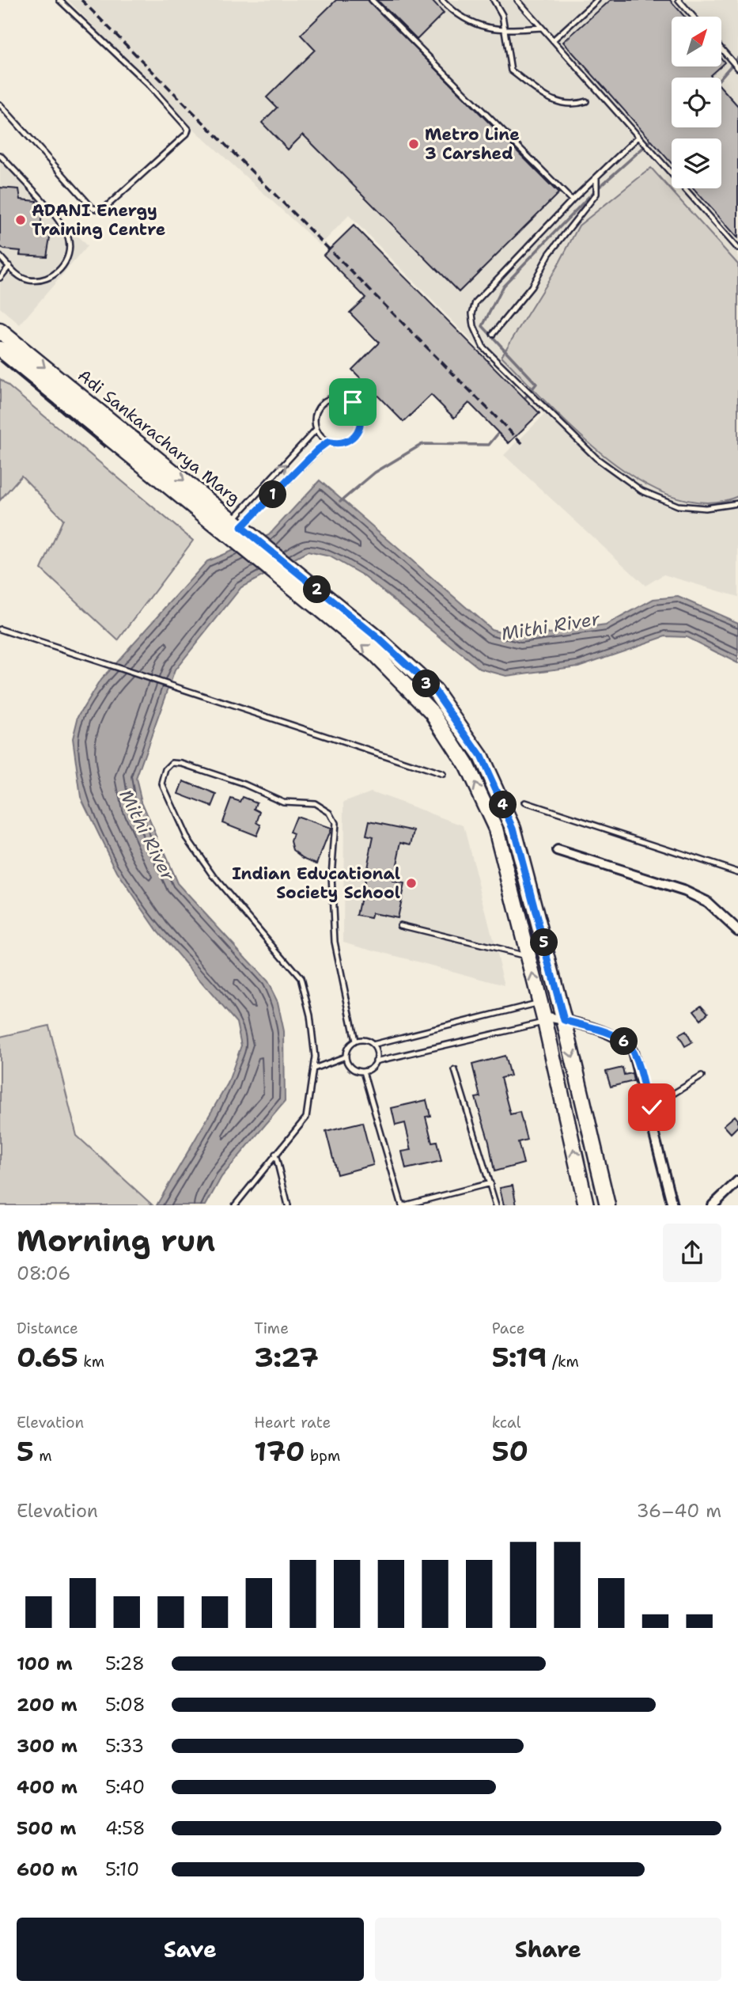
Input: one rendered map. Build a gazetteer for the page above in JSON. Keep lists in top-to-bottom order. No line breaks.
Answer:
{"streets":{"main road":["Adi Sankaracharya Marg"]},"water":["Mithi River"],"places":["Metro Line 3 Carshed","ADANI Energy Training Centre","Indian Educational Society School"],"north":"top right","page":{"pins":["1","2","3","4","5","6"],"heading":["Morning run","08:06"],"stats":[["Distance","0.65 km"],["Time","3:27"],["Pace","5:19 /km"],["Elevation","5 m"],["Heart rate","170 bpm"],["kcal","50"]],"chart":["Elevation","36–40 m"],"list":[{"name":"100 m","note":"5:28"},{"name":"200 m","note":"5:08"},{"name":"300 m","note":"5:33"},{"name":"400 m","note":"5:40"},{"name":"500 m","note":"4:58"},{"name":"600 m","note":"5:10"}],"buttons":["Save","Share"]}}
